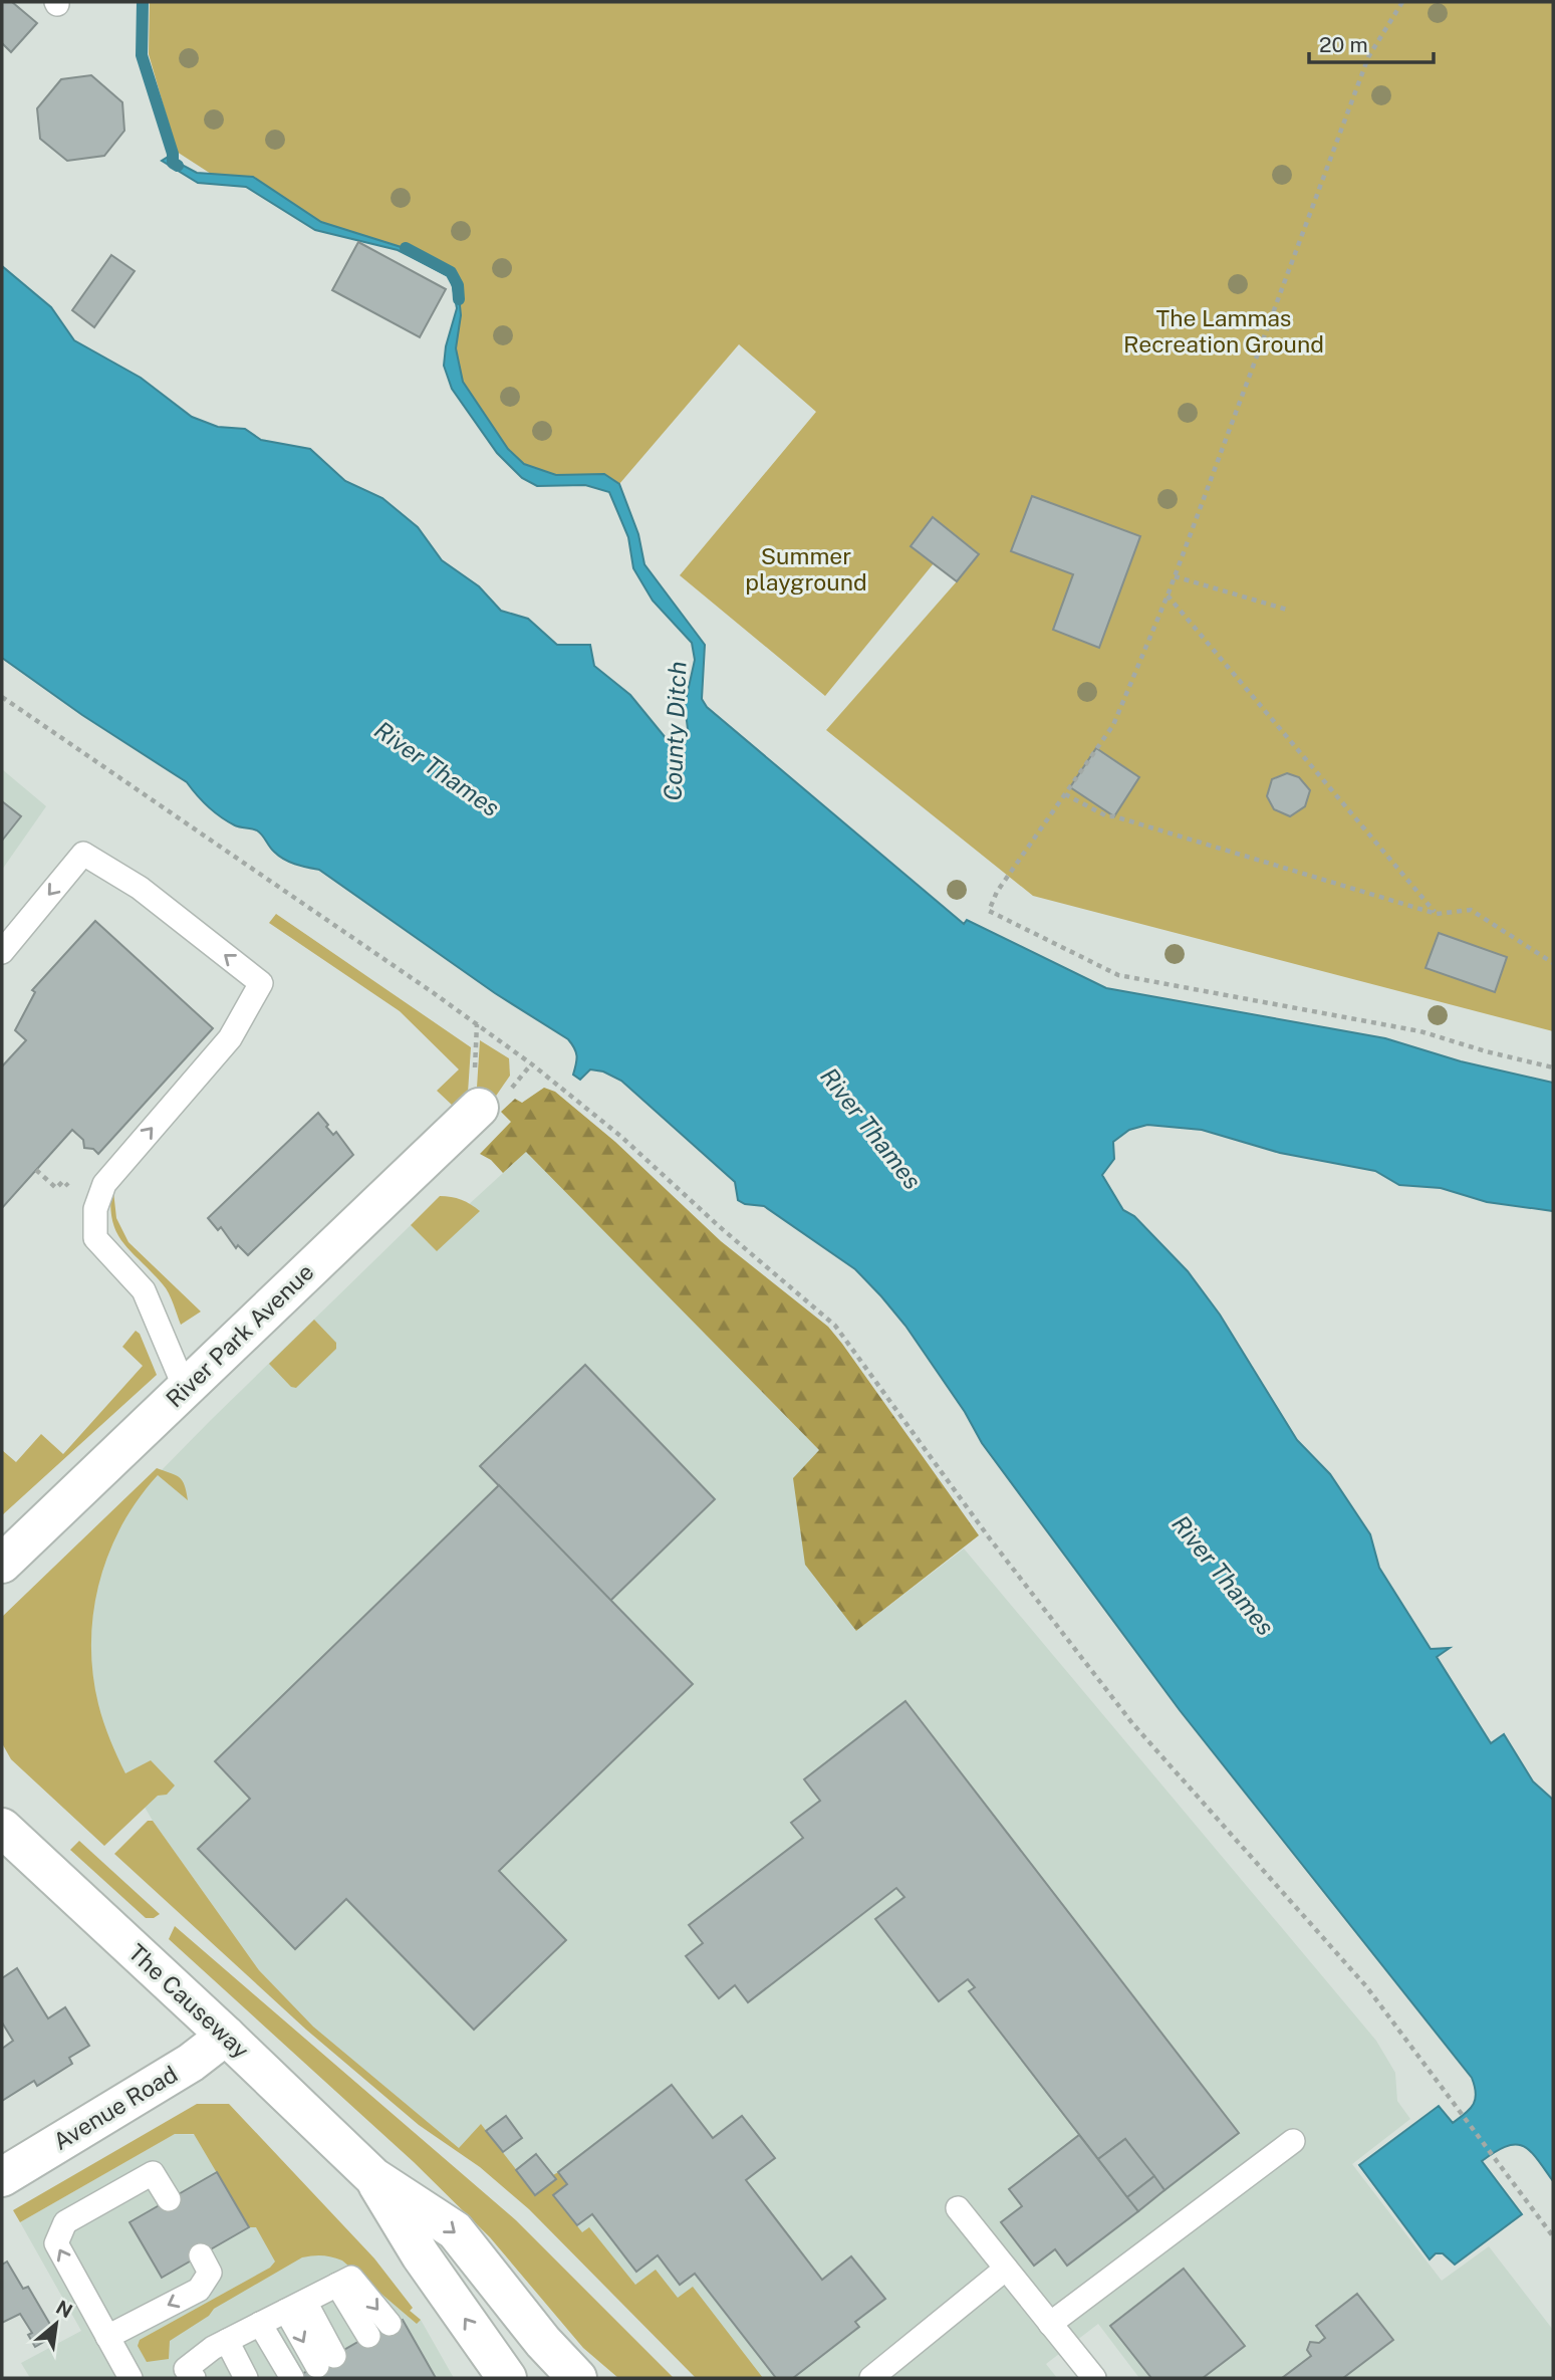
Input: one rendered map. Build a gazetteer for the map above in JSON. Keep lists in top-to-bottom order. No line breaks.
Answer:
{"streets":{"main road":["River Park Avenue","The Causeway","Avenue Road"]},"crossings":[["The Causeway","Avenue Road"]],"water":["County Ditch","River Thames"],"parks":["The Lammas Recreation Ground","Summer playground"],"scale_bar":"20 m","north":"top right"}
